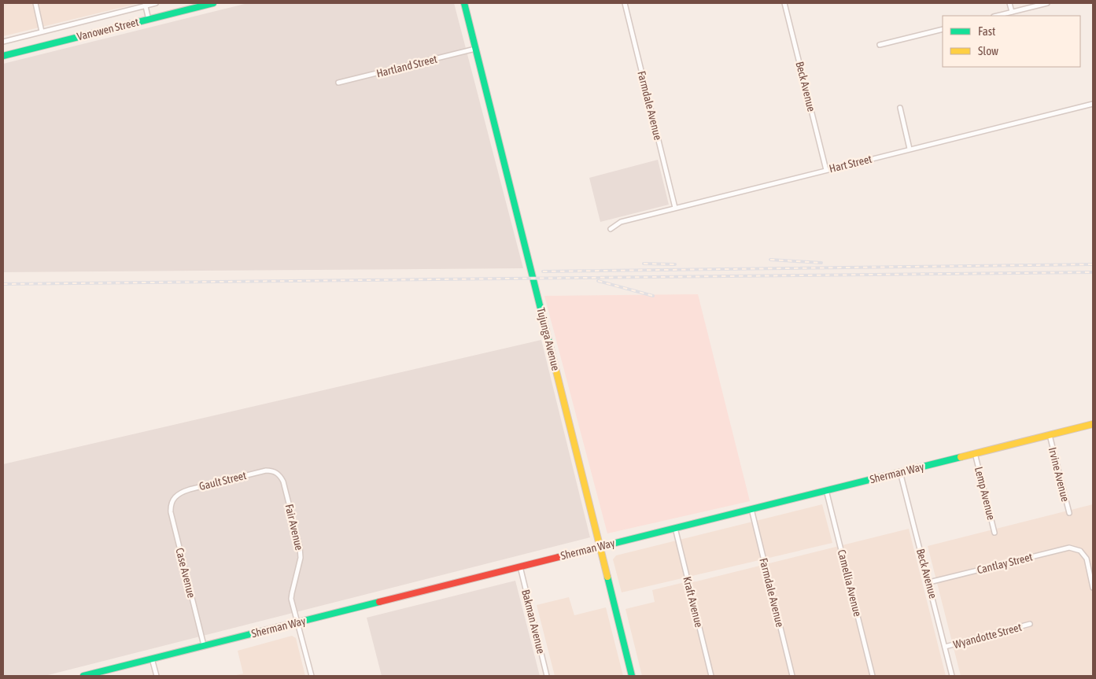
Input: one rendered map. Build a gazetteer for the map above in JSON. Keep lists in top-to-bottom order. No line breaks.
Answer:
{"streets":{"main road":["Vanowen Street","Tujunga Avenue","Sherman Way"],"street":["Hartland Street","Beck Avenue","Farmdale Avenue","Hart Street","Irvine Avenue","Gault Street","Lemp Avenue","Fair Avenue","Cantlay Street","Case Avenue","Camellia Avenue","Kraft Avenue","Bakman Avenue","Wyandotte Street"]},"crossings":[["Hartland Street","Tujunga Avenue"],["Beck Avenue","Hart Street"],["Beck Avenue","Sherman Way"],["Beck Avenue","Cantlay Street"],["Beck Avenue","Wyandotte Street"],["Farmdale Avenue","Hart Street"],["Farmdale Avenue","Sherman Way"],["Tujunga Avenue","Sherman Way"],["Sherman Way","Irvine Avenue"],["Sherman Way","Lemp Avenue"],["Sherman Way","Fair Avenue"],["Sherman Way","Case Avenue"],["Sherman Way","Camellia Avenue"],["Sherman Way","Kraft Avenue"],["Sherman Way","Bakman Avenue"],["Gault Street","Fair Avenue"],["Gault Street","Case Avenue"]],"legend":["Fast","Slow"]}
